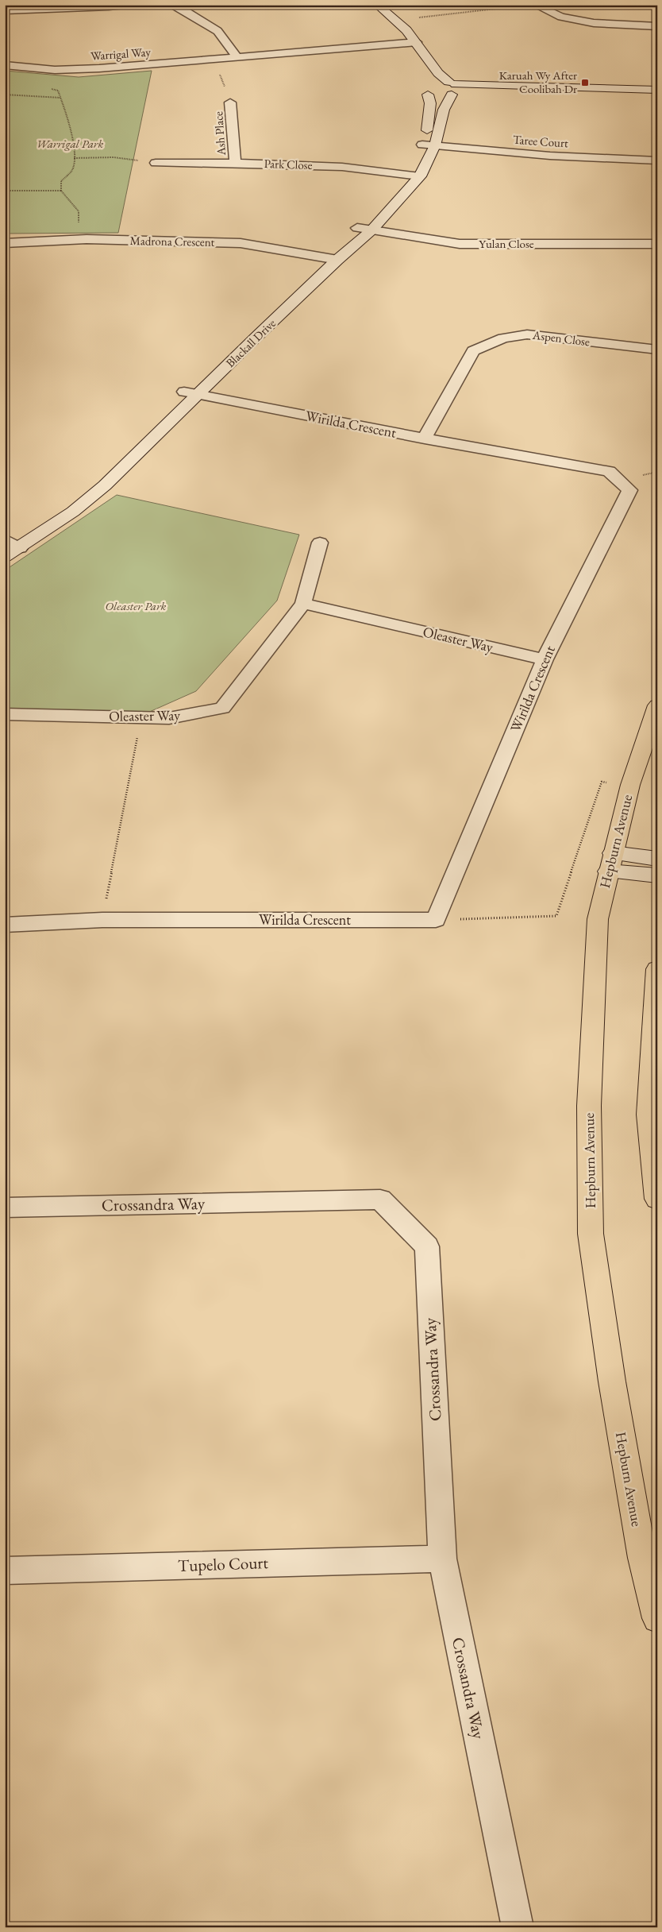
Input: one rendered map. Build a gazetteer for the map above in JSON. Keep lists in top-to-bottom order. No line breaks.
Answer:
{"streets":{"main road":["Blackall Drive","Hepburn Avenue"],"street":["Warrigal Way","Ash Place","Taree Court","Park Close","Madrona Crescent","Yulan Close","Aspen Close","Wirilda Crescent","Oleaster Way","Crossandra Way","Tupelo Court"]},"crossings":[["Ash Place","Park Close"],["Taree Court","Blackall Drive"],["Park Close","Blackall Drive"],["Madrona Crescent","Blackall Drive"],["Yulan Close","Blackall Drive"],["Aspen Close","Wirilda Crescent"],["Blackall Drive","Wirilda Crescent"],["Wirilda Crescent","Oleaster Way"],["Crossandra Way","Tupelo Court"]],"parks":["Warrigal Park","Oleaster Park"],"places":{"transit":["Karuah Wy After Coolibah Dr"]}}
